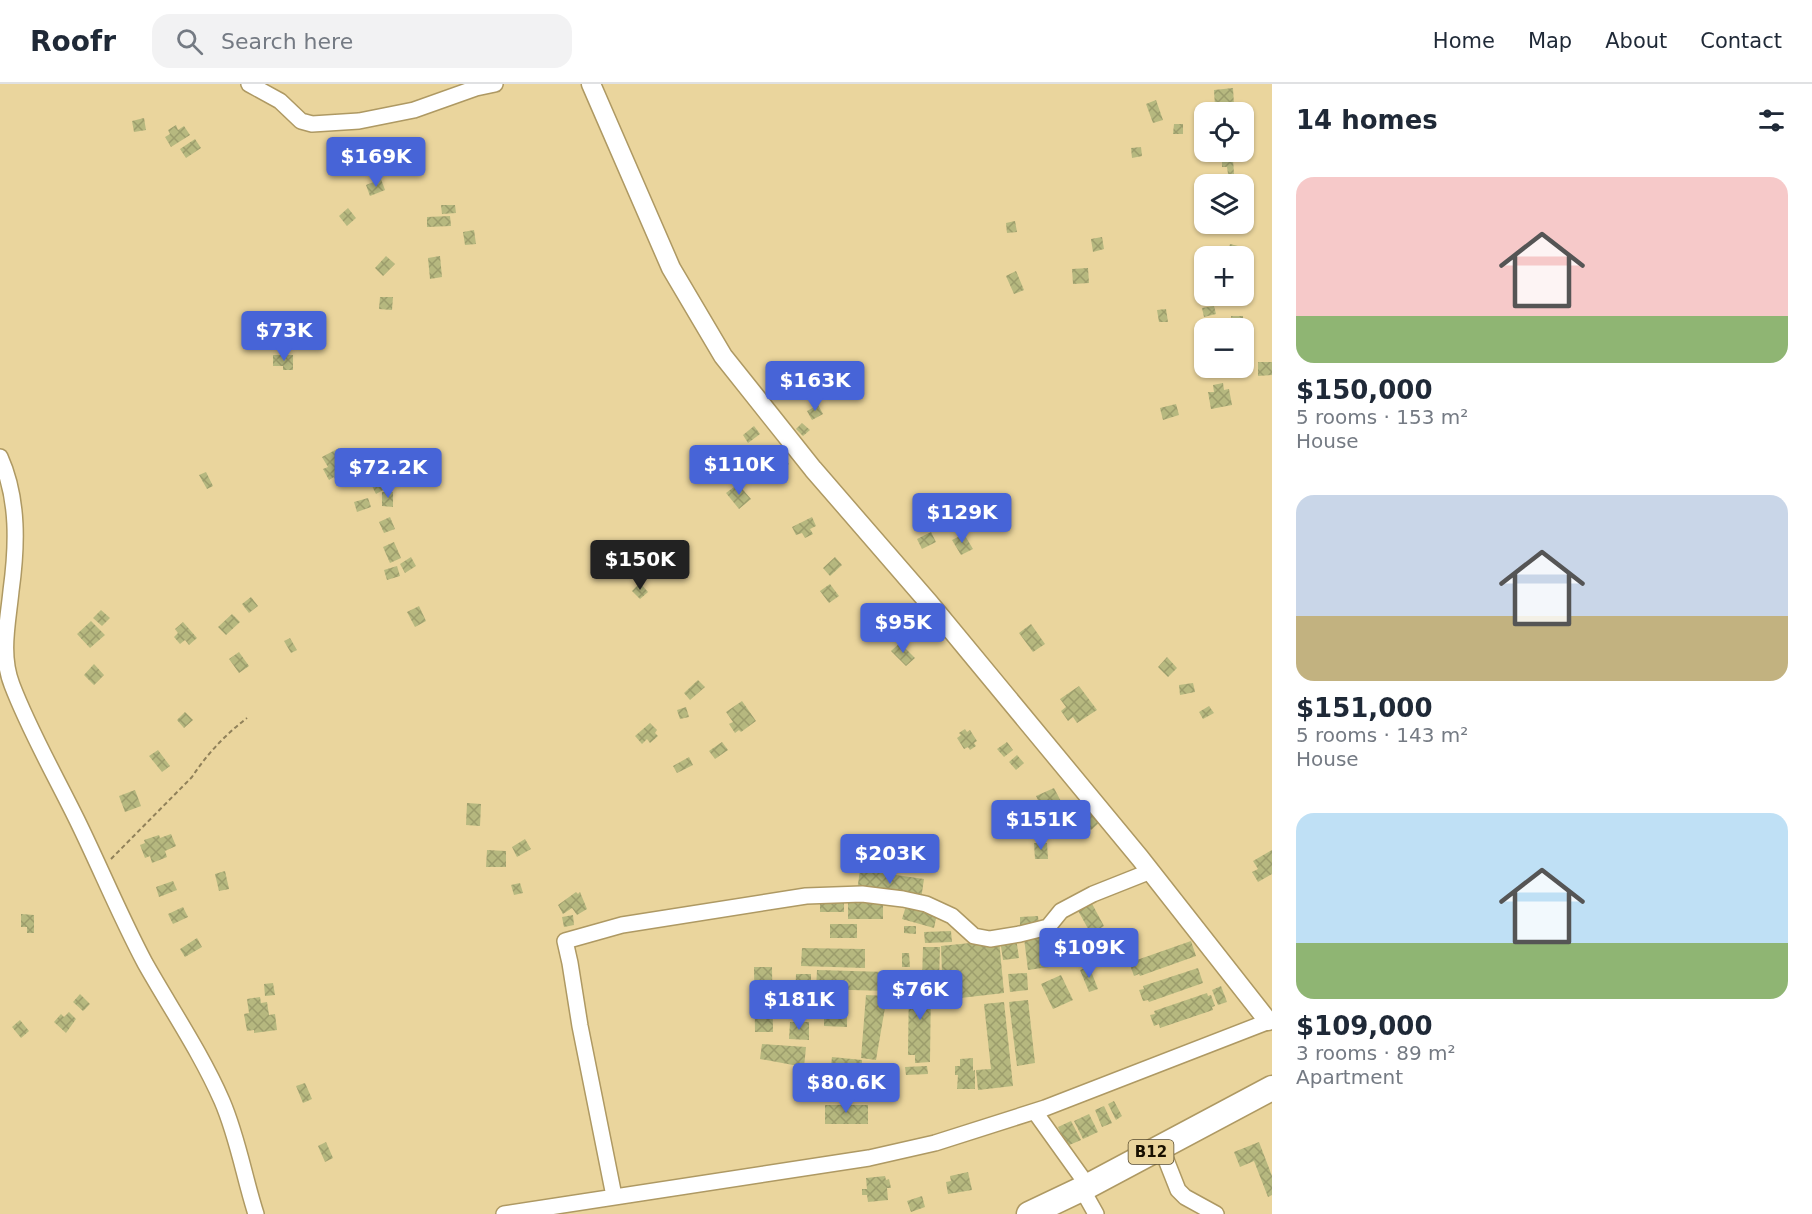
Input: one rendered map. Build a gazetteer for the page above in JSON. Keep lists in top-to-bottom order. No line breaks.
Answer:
{"streets":{"highway":["B12"]},"page":{"header":"Roofr","search":"Search here","nav":["Home","Map","About","Contact"],"heading":"14 homes","map_buttons":["+","−"],"price":["$169K","$73K","$163K","$110K","$72.2K","$129K","$150K","$95K","$151K","$203K","$109K","$76K","$181K","$80.6K"],"list":[{"name":"$150,000","note":"5 rooms · 153 m² · House"},{"name":"$151,000","note":"5 rooms · 143 m² · House"},{"name":"$109,000","note":"3 rooms · 89 m² · Apartment"}]}}
